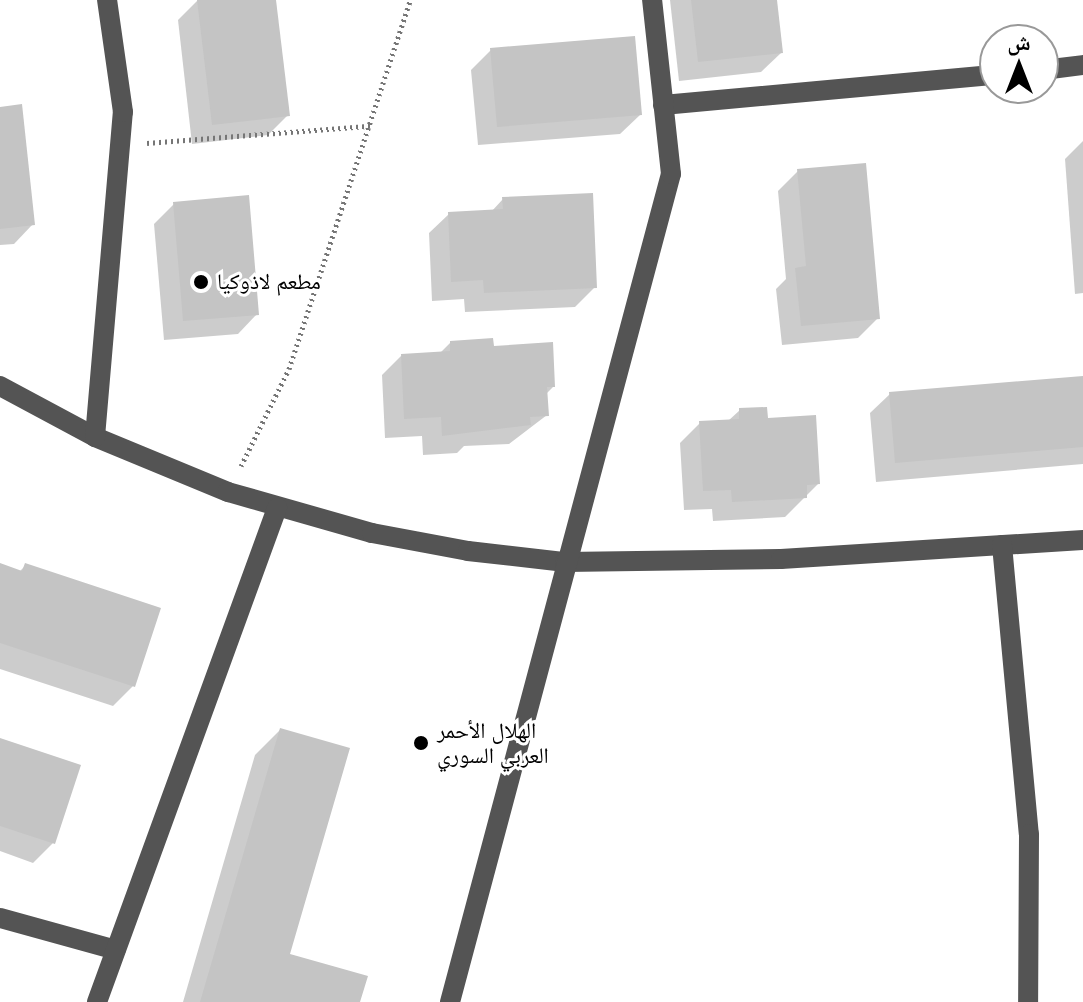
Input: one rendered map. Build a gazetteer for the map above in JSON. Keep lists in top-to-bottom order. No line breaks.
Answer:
{"places":["مطعم لاذوكيا","الهلال الأحمر العربي السوري"],"north":"top"}
